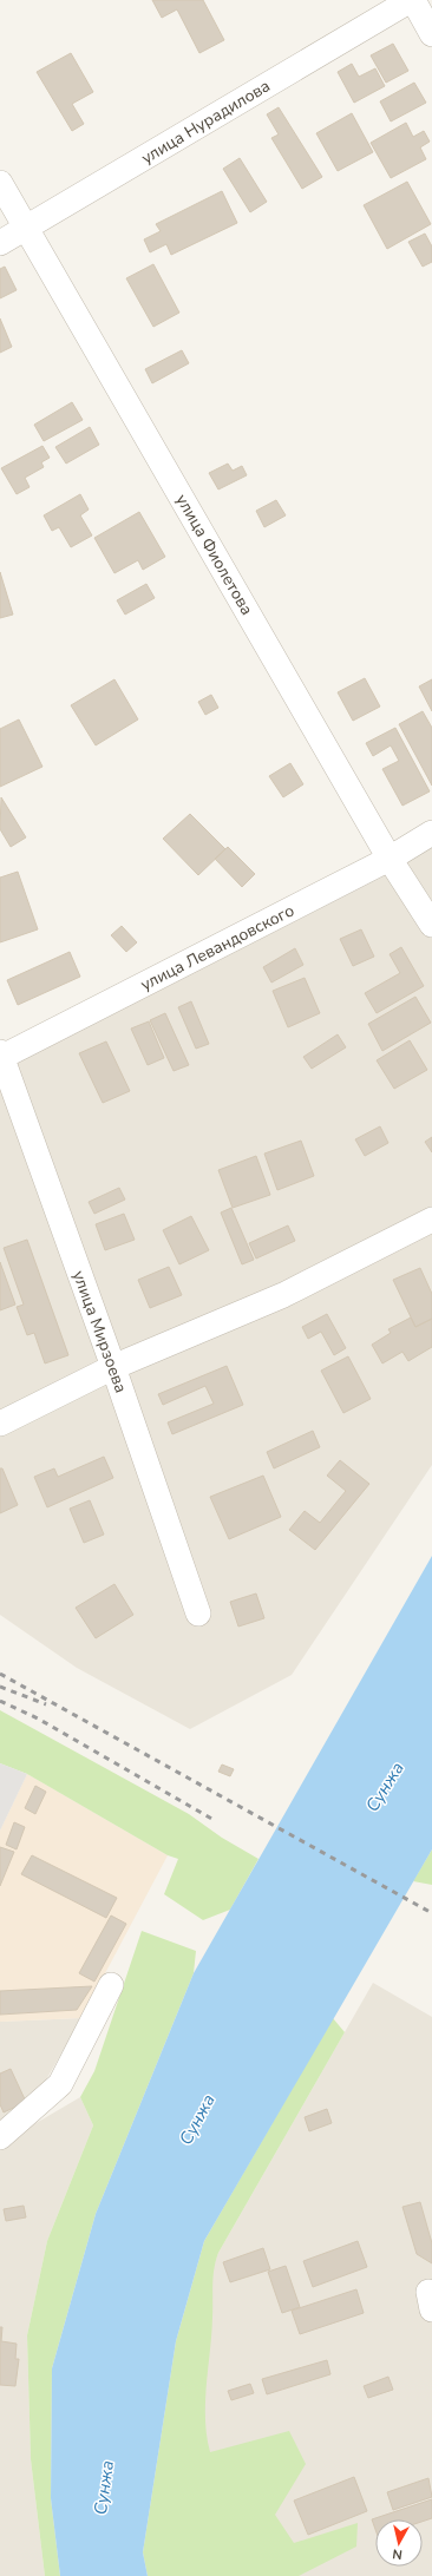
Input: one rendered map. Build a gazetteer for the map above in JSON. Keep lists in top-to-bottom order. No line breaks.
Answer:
{"streets":{"street":["улица Нурадилова","улица Фиолетова","улица Левандовского","улица Мирзоева"]},"crossings":[["улица Нурадилова","улица Фиолетова"],["улица Фиолетова","улица Левандовского"],["улица Левандовского","улица Мирзоева"]],"water":["Сунжа"],"north":"bottom"}
